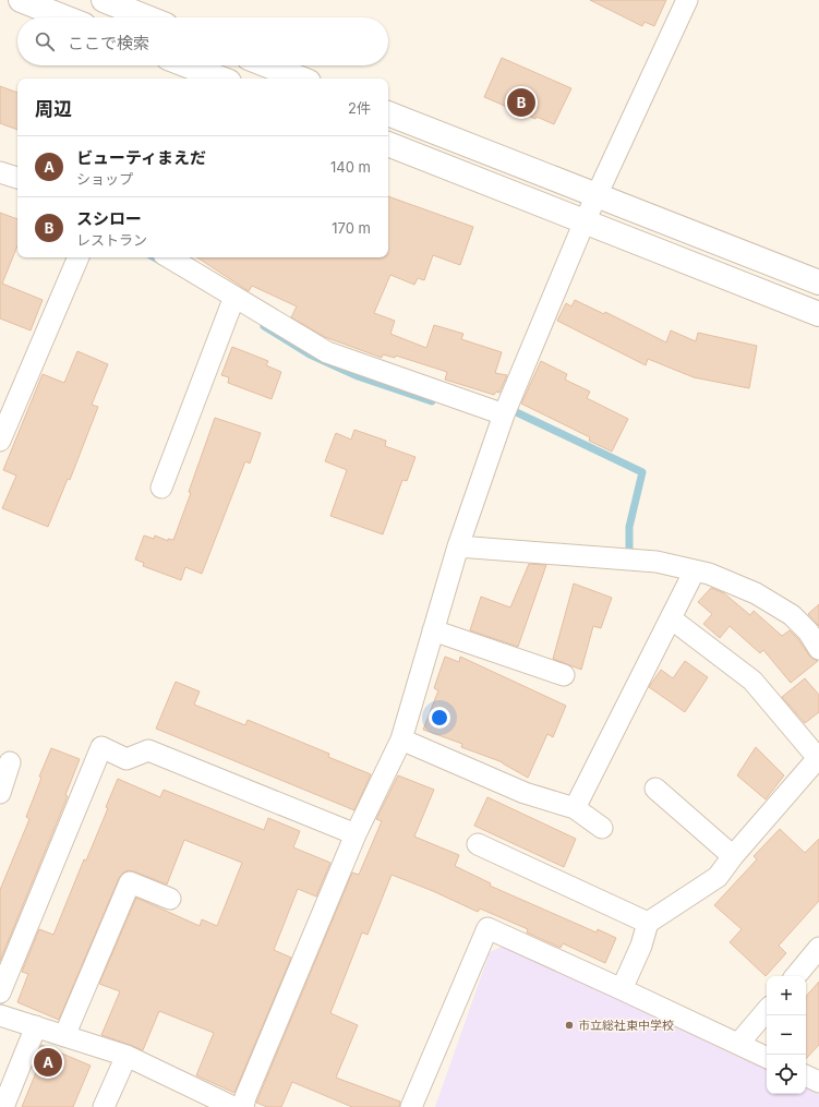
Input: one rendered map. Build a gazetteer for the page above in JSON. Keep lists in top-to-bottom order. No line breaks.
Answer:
{"places":["市立総社東中学校"],"page":{"search":"ここで検索","heading":["周辺","2件"],"pins":["B","A"],"list":[{"mark":"A","name":"ビューティまえだ","note":"ショップ","value":"140 m"},{"mark":"B","name":"スシロー","note":"レストラン","value":"170 m"}],"map_buttons":["+","−"]}}
